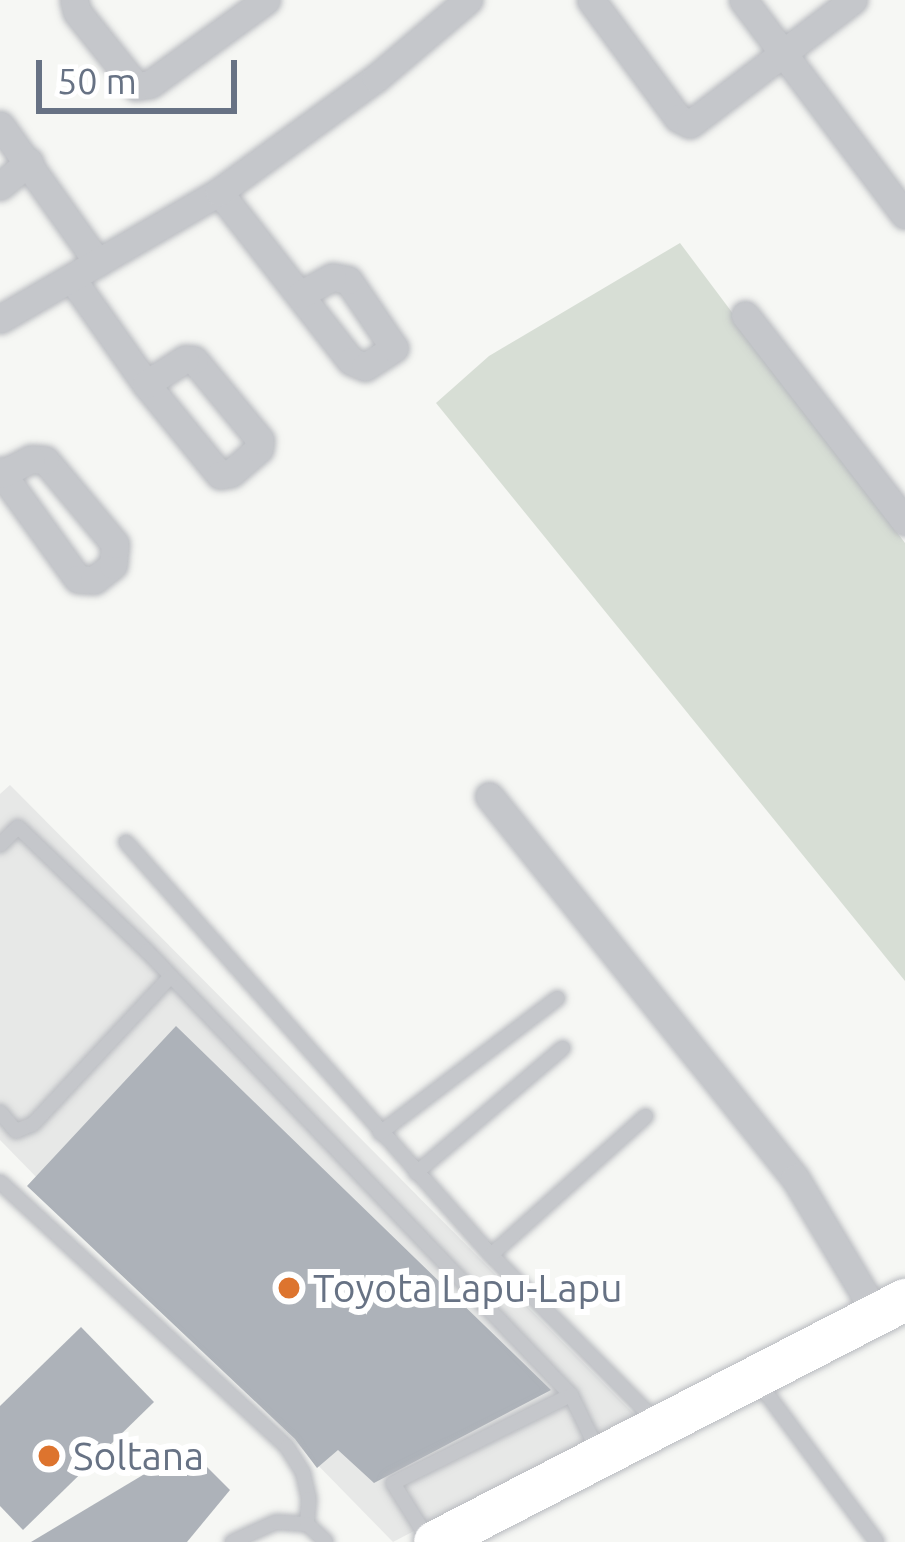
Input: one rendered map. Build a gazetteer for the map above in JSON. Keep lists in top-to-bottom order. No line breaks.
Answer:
{"places":["Toyota Lapu-Lapu","Soltana"],"scale_bar":"50 m"}
